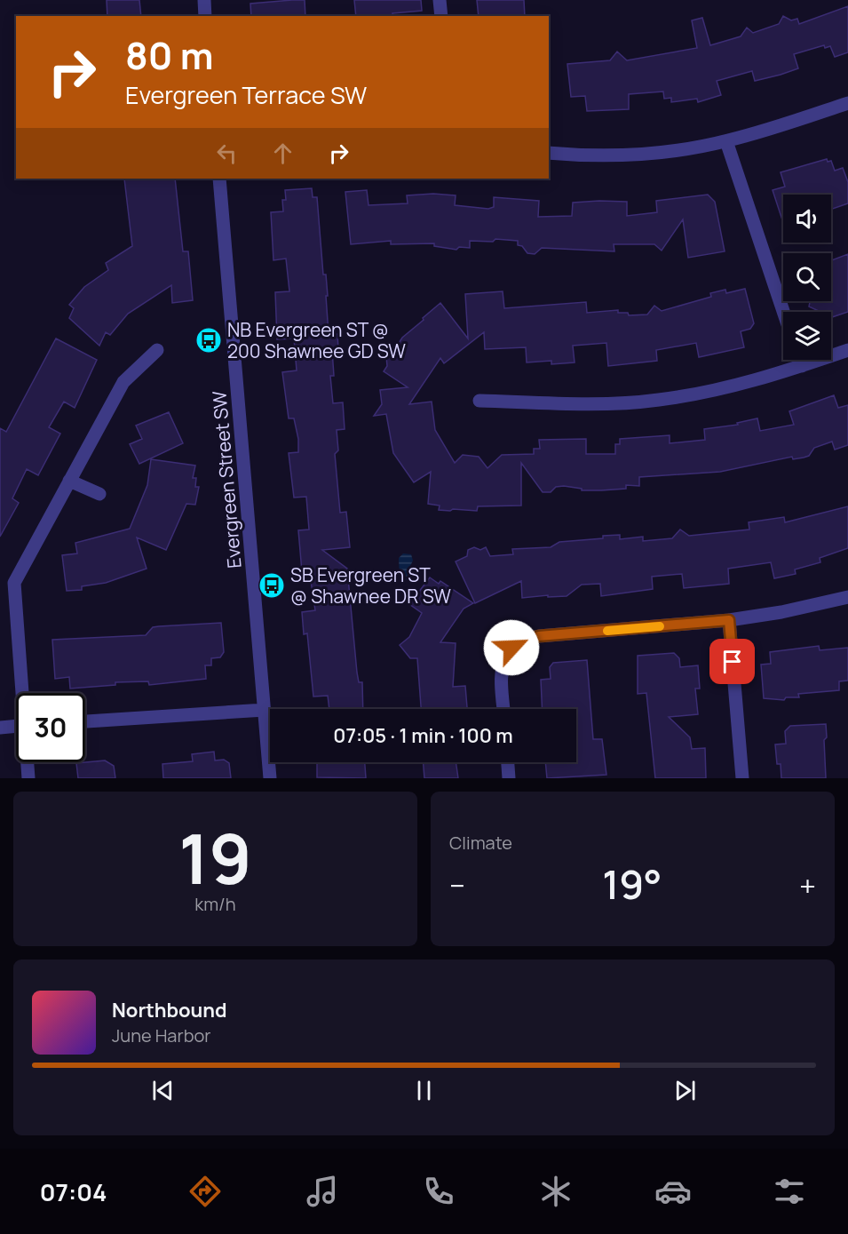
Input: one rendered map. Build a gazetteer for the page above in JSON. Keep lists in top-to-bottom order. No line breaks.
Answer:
{"streets":{"street":["Evergreen Street SW"]},"places":{"bus stop":["NB Evergreen ST @ 200 Shawnee GD SW","SB Evergreen ST @ Shawnee DR SW"]},"page":{"turn":["80 m","Evergreen Terrace SW"],"limit":"30","trip":"07:05 · 1 min · 100 m","tile":[["19","km/h"],"Climate"],"heat":["−","19°","+"],"song":["Northbound","June Harbor"],"tabs":"07:04"}}
